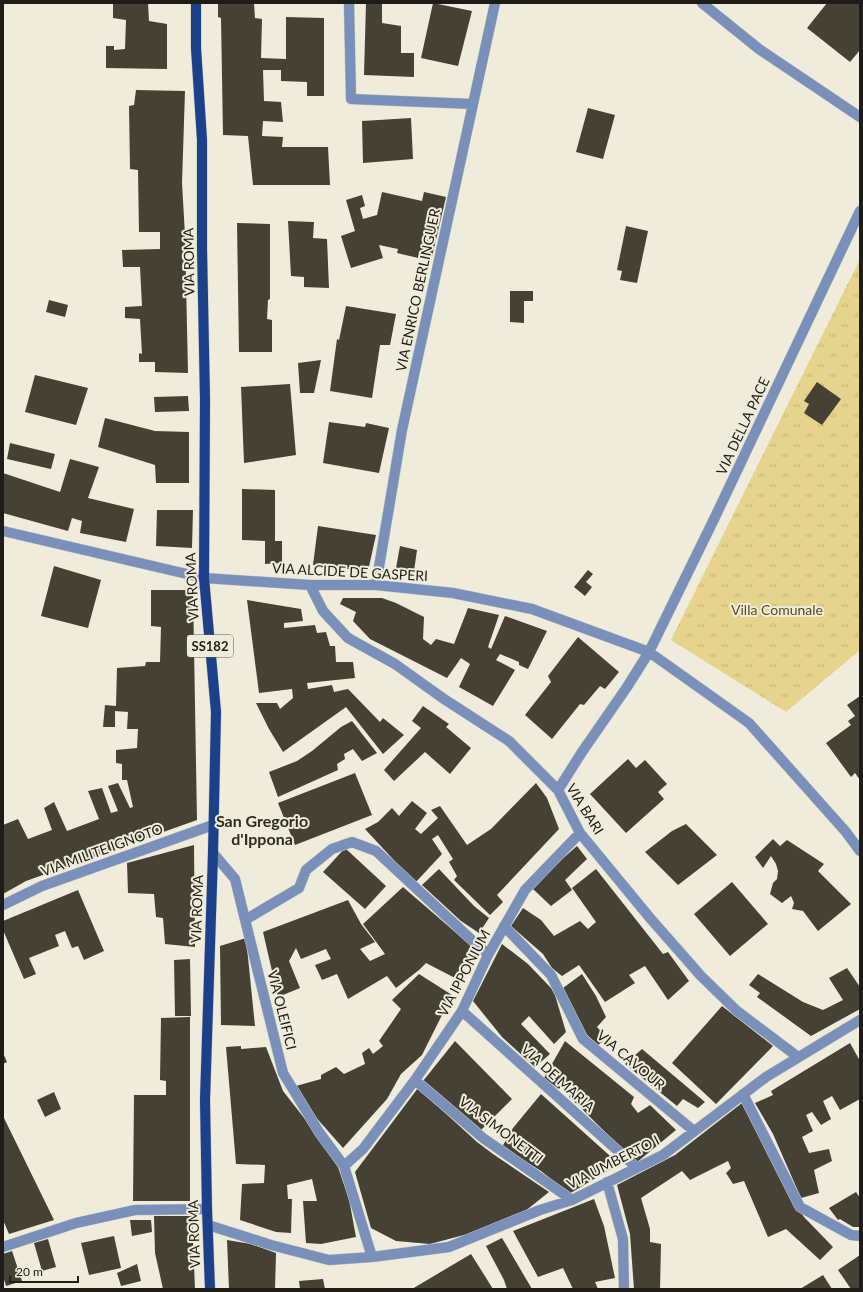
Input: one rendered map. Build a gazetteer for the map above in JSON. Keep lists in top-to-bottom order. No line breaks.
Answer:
{"streets":{"main road":["VIA ROMA","SS182"],"street":["VIA ENRICO BERLINGUER","VIA DELLA PACE","VIA ALCIDE DE GASPERI","VIA BARI","VIA MILITE IGNOTO","VIA IPPONIUM","VIA OLEIFICI","VIA CAVOUR","VIA DE MARIA","VIA SIMONETTI","VIA UMBERTO I"]},"crossings":[["VIA ROMA","VIA ALCIDE DE GASPERI"],["VIA ROMA","VIA MILITE IGNOTO"],["VIA ROMA","VIA OLEIFICI"],["VIA ROMA","VIA UMBERTO I"],["VIA ENRICO BERLINGUER","VIA ALCIDE DE GASPERI"],["VIA DELLA PACE","VIA ALCIDE DE GASPERI"],["VIA DELLA PACE","VIA BARI"],["VIA ALCIDE DE GASPERI","VIA BARI"],["VIA BARI","VIA IPPONIUM"],["VIA BARI","VIA UMBERTO I"],["VIA IPPONIUM","VIA OLEIFICI"],["VIA IPPONIUM","VIA CAVOUR"],["VIA IPPONIUM","VIA DE MARIA"],["VIA IPPONIUM","VIA SIMONETTI"],["VIA OLEIFICI","VIA UMBERTO I"],["VIA CAVOUR","VIA UMBERTO I"],["VIA DE MARIA","VIA UMBERTO I"],["VIA SIMONETTI","VIA UMBERTO I"]],"districts":["San Gregorio d'Ippona"],"parks":["Villa Comunale"],"scale_bar":"20 m"}
